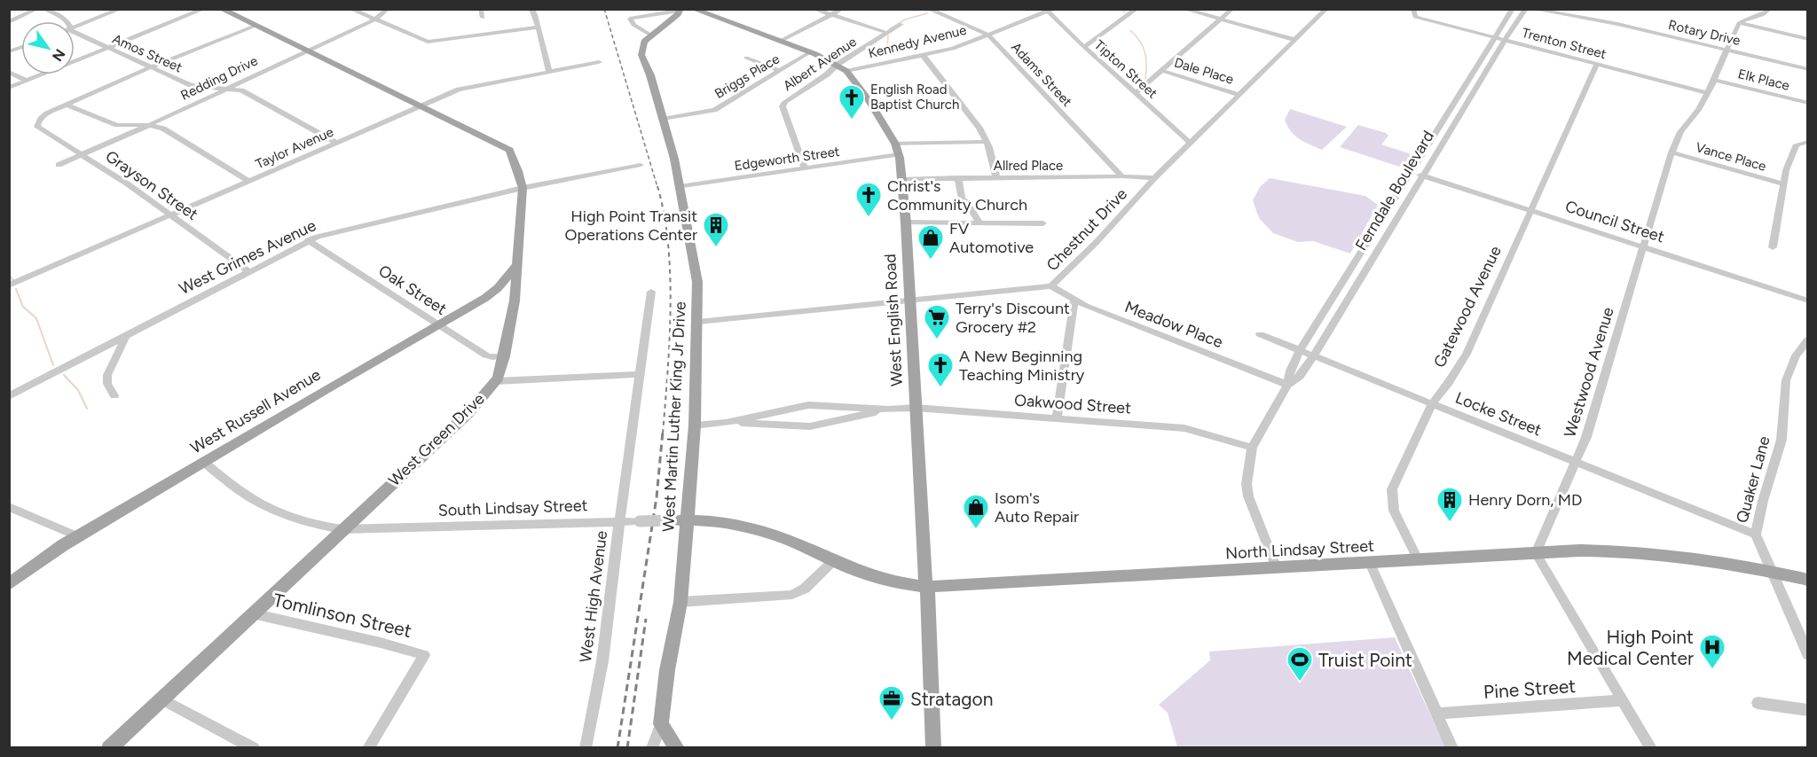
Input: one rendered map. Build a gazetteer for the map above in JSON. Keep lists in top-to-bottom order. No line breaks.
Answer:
{"streets":{"main road":["West English Road","West Russell Avenue","West Martin Luther King Jr Drive","West Green Drive","South Lindsay Street","North Lindsay Street"],"street":["Rotary Drive","Kennedy Avenue","Trenton Street","Amos Street","Albert Avenue","Tipton Street","Dale Place","Adams Street","Briggs Place","Redding Drive","Elk Place","Taylor Avenue","Vance Place","Edgeworth Street","Allred Place","Grayson Street","Ferndale Boulevard","Council Street","Chestnut Drive","West Grimes Avenue","Oak Street","Gatewood Avenue","Meadow Place","Westwood Avenue","Oakwood Street","Locke Street","Quaker Lane","West High Avenue","Tomlinson Street","Pine Street"]},"crossings":[["Rotary Drive","Westwood Avenue"],["Kennedy Avenue","Tipton Street"],["Kennedy Avenue","Adams Street"],["Kennedy Avenue","West English Road"],["Trenton Street","Ferndale Boulevard"],["Trenton Street","Gatewood Avenue"],["Trenton Street","Westwood Avenue"],["Amos Street","Redding Drive"],["Amos Street","Taylor Avenue"],["Albert Avenue","Edgeworth Street"],["Albert Avenue","West English Road"],["Tipton Street","Chestnut Drive"],["Dale Place","Chestnut Drive"],["Adams Street","Allred Place"],["Briggs Place","West English Road"],["Briggs Place","West Martin Luther King Jr Drive"],["Redding Drive","Grayson Street"],["Redding Drive","West Green Drive"],["Elk Place","Westwood Avenue"],["Taylor Avenue","Grayson Street"],["Taylor Avenue","West Green Drive"],["Vance Place","Westwood Avenue"],["Edgeworth Street","West English Road"],["Edgeworth Street","West Martin Luther King Jr Drive"],["Allred Place","Chestnut Drive"],["Allred Place","West English Road"],["Grayson Street","West Grimes Avenue"],["Ferndale Boulevard","Council Street"],["Ferndale Boulevard","Meadow Place"],["Ferndale Boulevard","Oakwood Street"],["Ferndale Boulevard","Locke Street"],["Ferndale Boulevard","North Lindsay Street"],["Council Street","Gatewood Avenue"],["Council Street","Westwood Avenue"],["Chestnut Drive","West English Road"],["Chestnut Drive","Meadow Place"],["Chestnut Drive","West Martin Luther King Jr Drive"],["West Grimes Avenue","Oak Street"],["West Grimes Avenue","West Green Drive"],["Oak Street","West Russell Avenue"],["Oak Street","West Green Drive"],["Gatewood Avenue","Locke Street"],["Gatewood Avenue","North Lindsay Street"],["West English Road","Oakwood Street"],["West English Road","North Lindsay Street"],["Westwood Avenue","Locke Street"],["Westwood Avenue","North Lindsay Street"],["Oakwood Street","West Martin Luther King Jr Drive"],["West Russell Avenue","West Green Drive"],["West Russell Avenue","South Lindsay Street"],["Locke Street","Quaker Lane"],["West Martin Luther King Jr Drive","South Lindsay Street"],["West Green Drive","South Lindsay Street"],["West Green Drive","Tomlinson Street"],["Quaker Lane","North Lindsay Street"],["South Lindsay Street","North Lindsay Street"],["South Lindsay Street","West High Avenue"]],"places":{"church":["English Road Baptist Church","Christ's Community Church","A New Beginning Teaching Ministry"],"building":["High Point Transit Operations Center","Henry Dorn, MD"],"shop":["FV Automotive","Isom's Auto Repair"],"supermarket":["Terry's Discount Grocery #2"],"hospital":["High Point Medical Center"],"sports":["Truist Point"],"office":["Stratagon"]},"north":"bottom right"}
